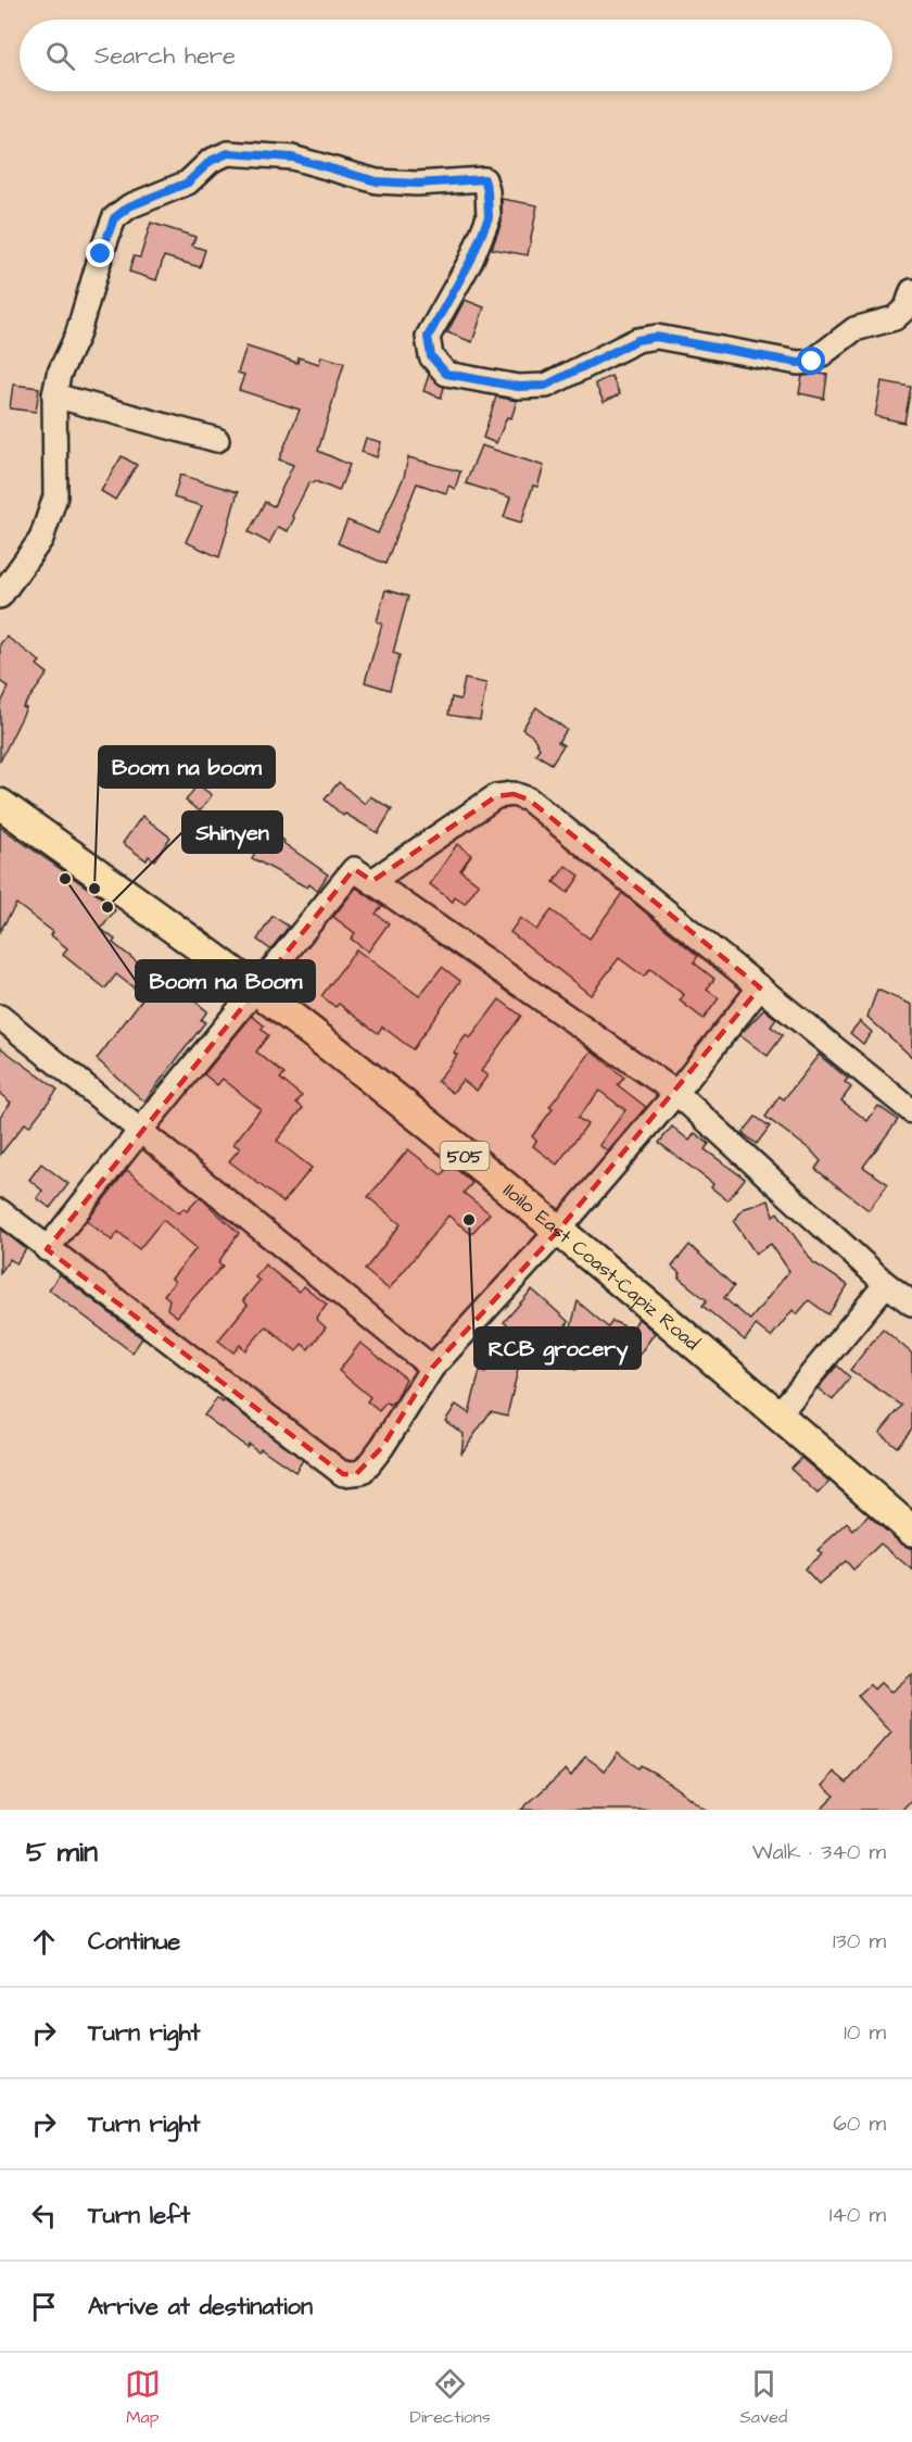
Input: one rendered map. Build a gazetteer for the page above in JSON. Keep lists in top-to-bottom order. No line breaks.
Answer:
{"streets":{"main road":["505","Iloilo East Coast-Capiz Road"]},"places":["Boom na Boom","Boom na boom","Shinyen","RCB grocery"],"page":{"search":"Search here","heading":["5 min","Walk · 340 m"],"list":[["Continue","130 m"],["Turn right","10 m"],["Turn right","60 m"],["Turn left","140 m"],"Arrive at destination"],"nav":["Map","Directions","Saved"]}}
